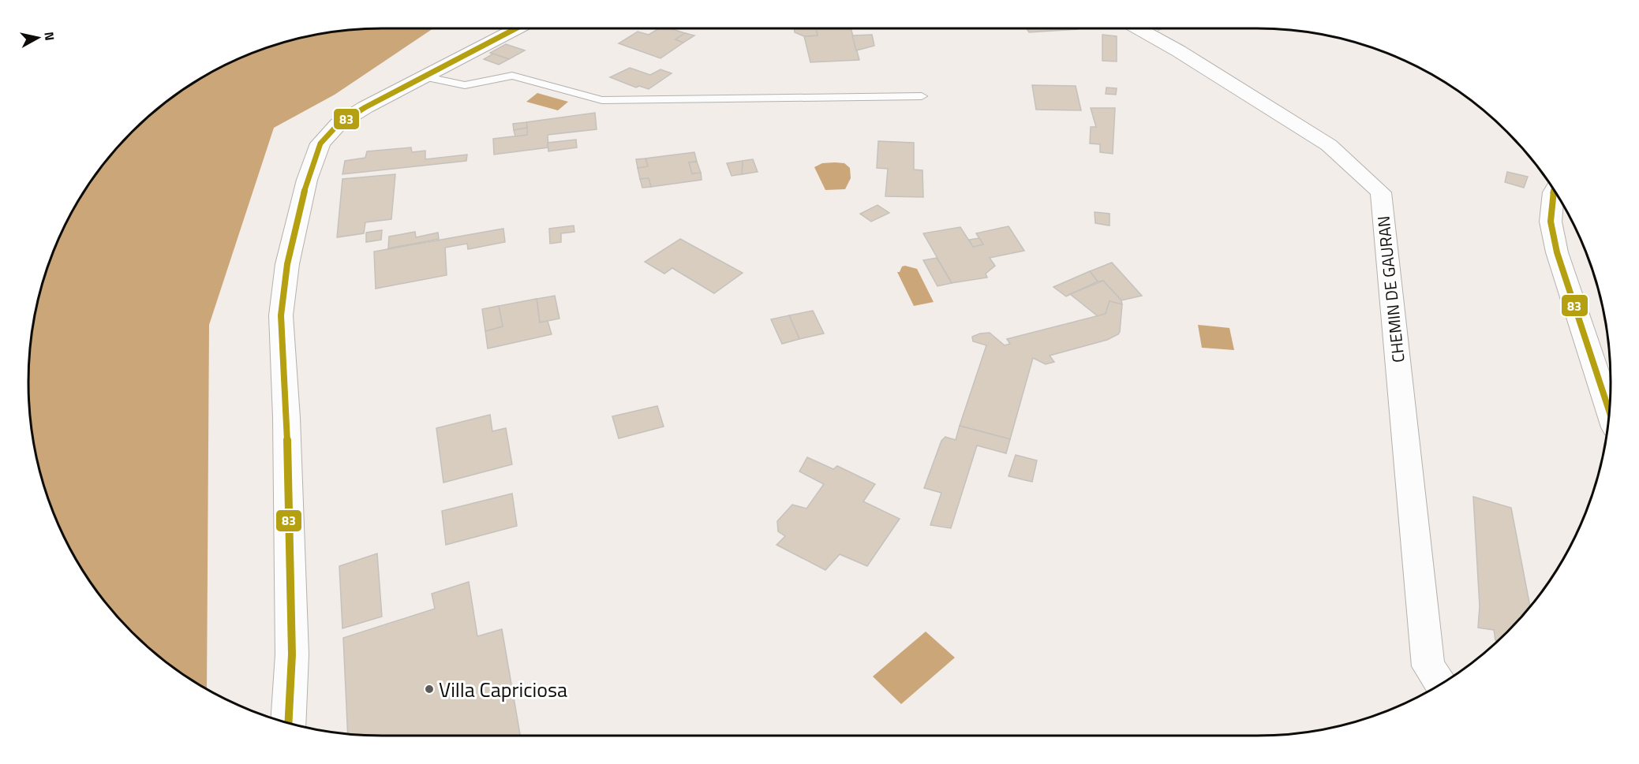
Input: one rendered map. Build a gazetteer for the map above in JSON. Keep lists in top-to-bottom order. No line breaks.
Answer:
{"streets":{"main road":["CHEMIN DE GAURAN"]},"places":["Villa Capriciosa"],"lines":["transit line 83"],"north":"right"}
